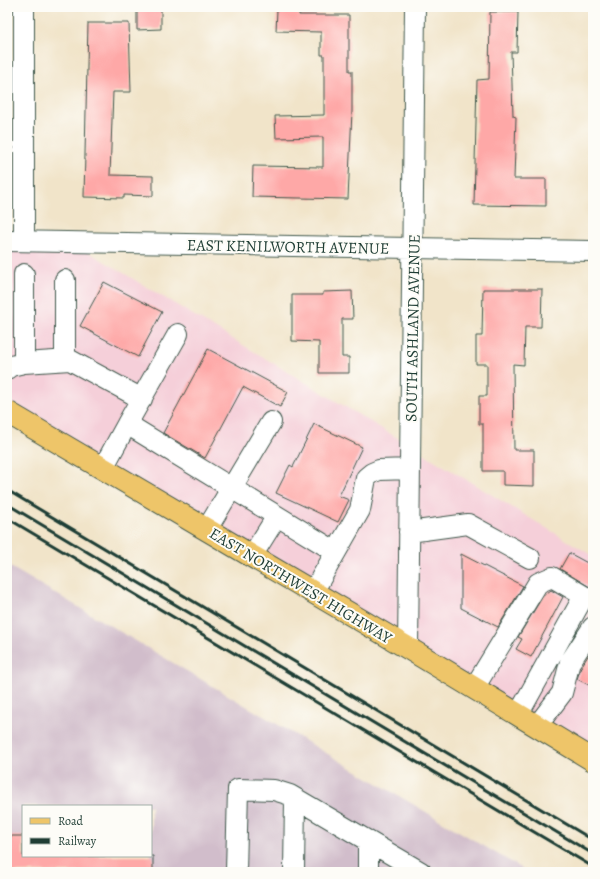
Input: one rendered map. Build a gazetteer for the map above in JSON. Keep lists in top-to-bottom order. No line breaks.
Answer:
{"streets":{"main road":["EAST NORTHWEST HIGHWAY"],"street":["EAST KENILWORTH AVENUE","SOUTH ASHLAND AVENUE"]},"crossings":[["EAST KENILWORTH AVENUE","SOUTH ASHLAND AVENUE"],["SOUTH ASHLAND AVENUE","EAST NORTHWEST HIGHWAY"]],"legend":["Road","Railway"]}
